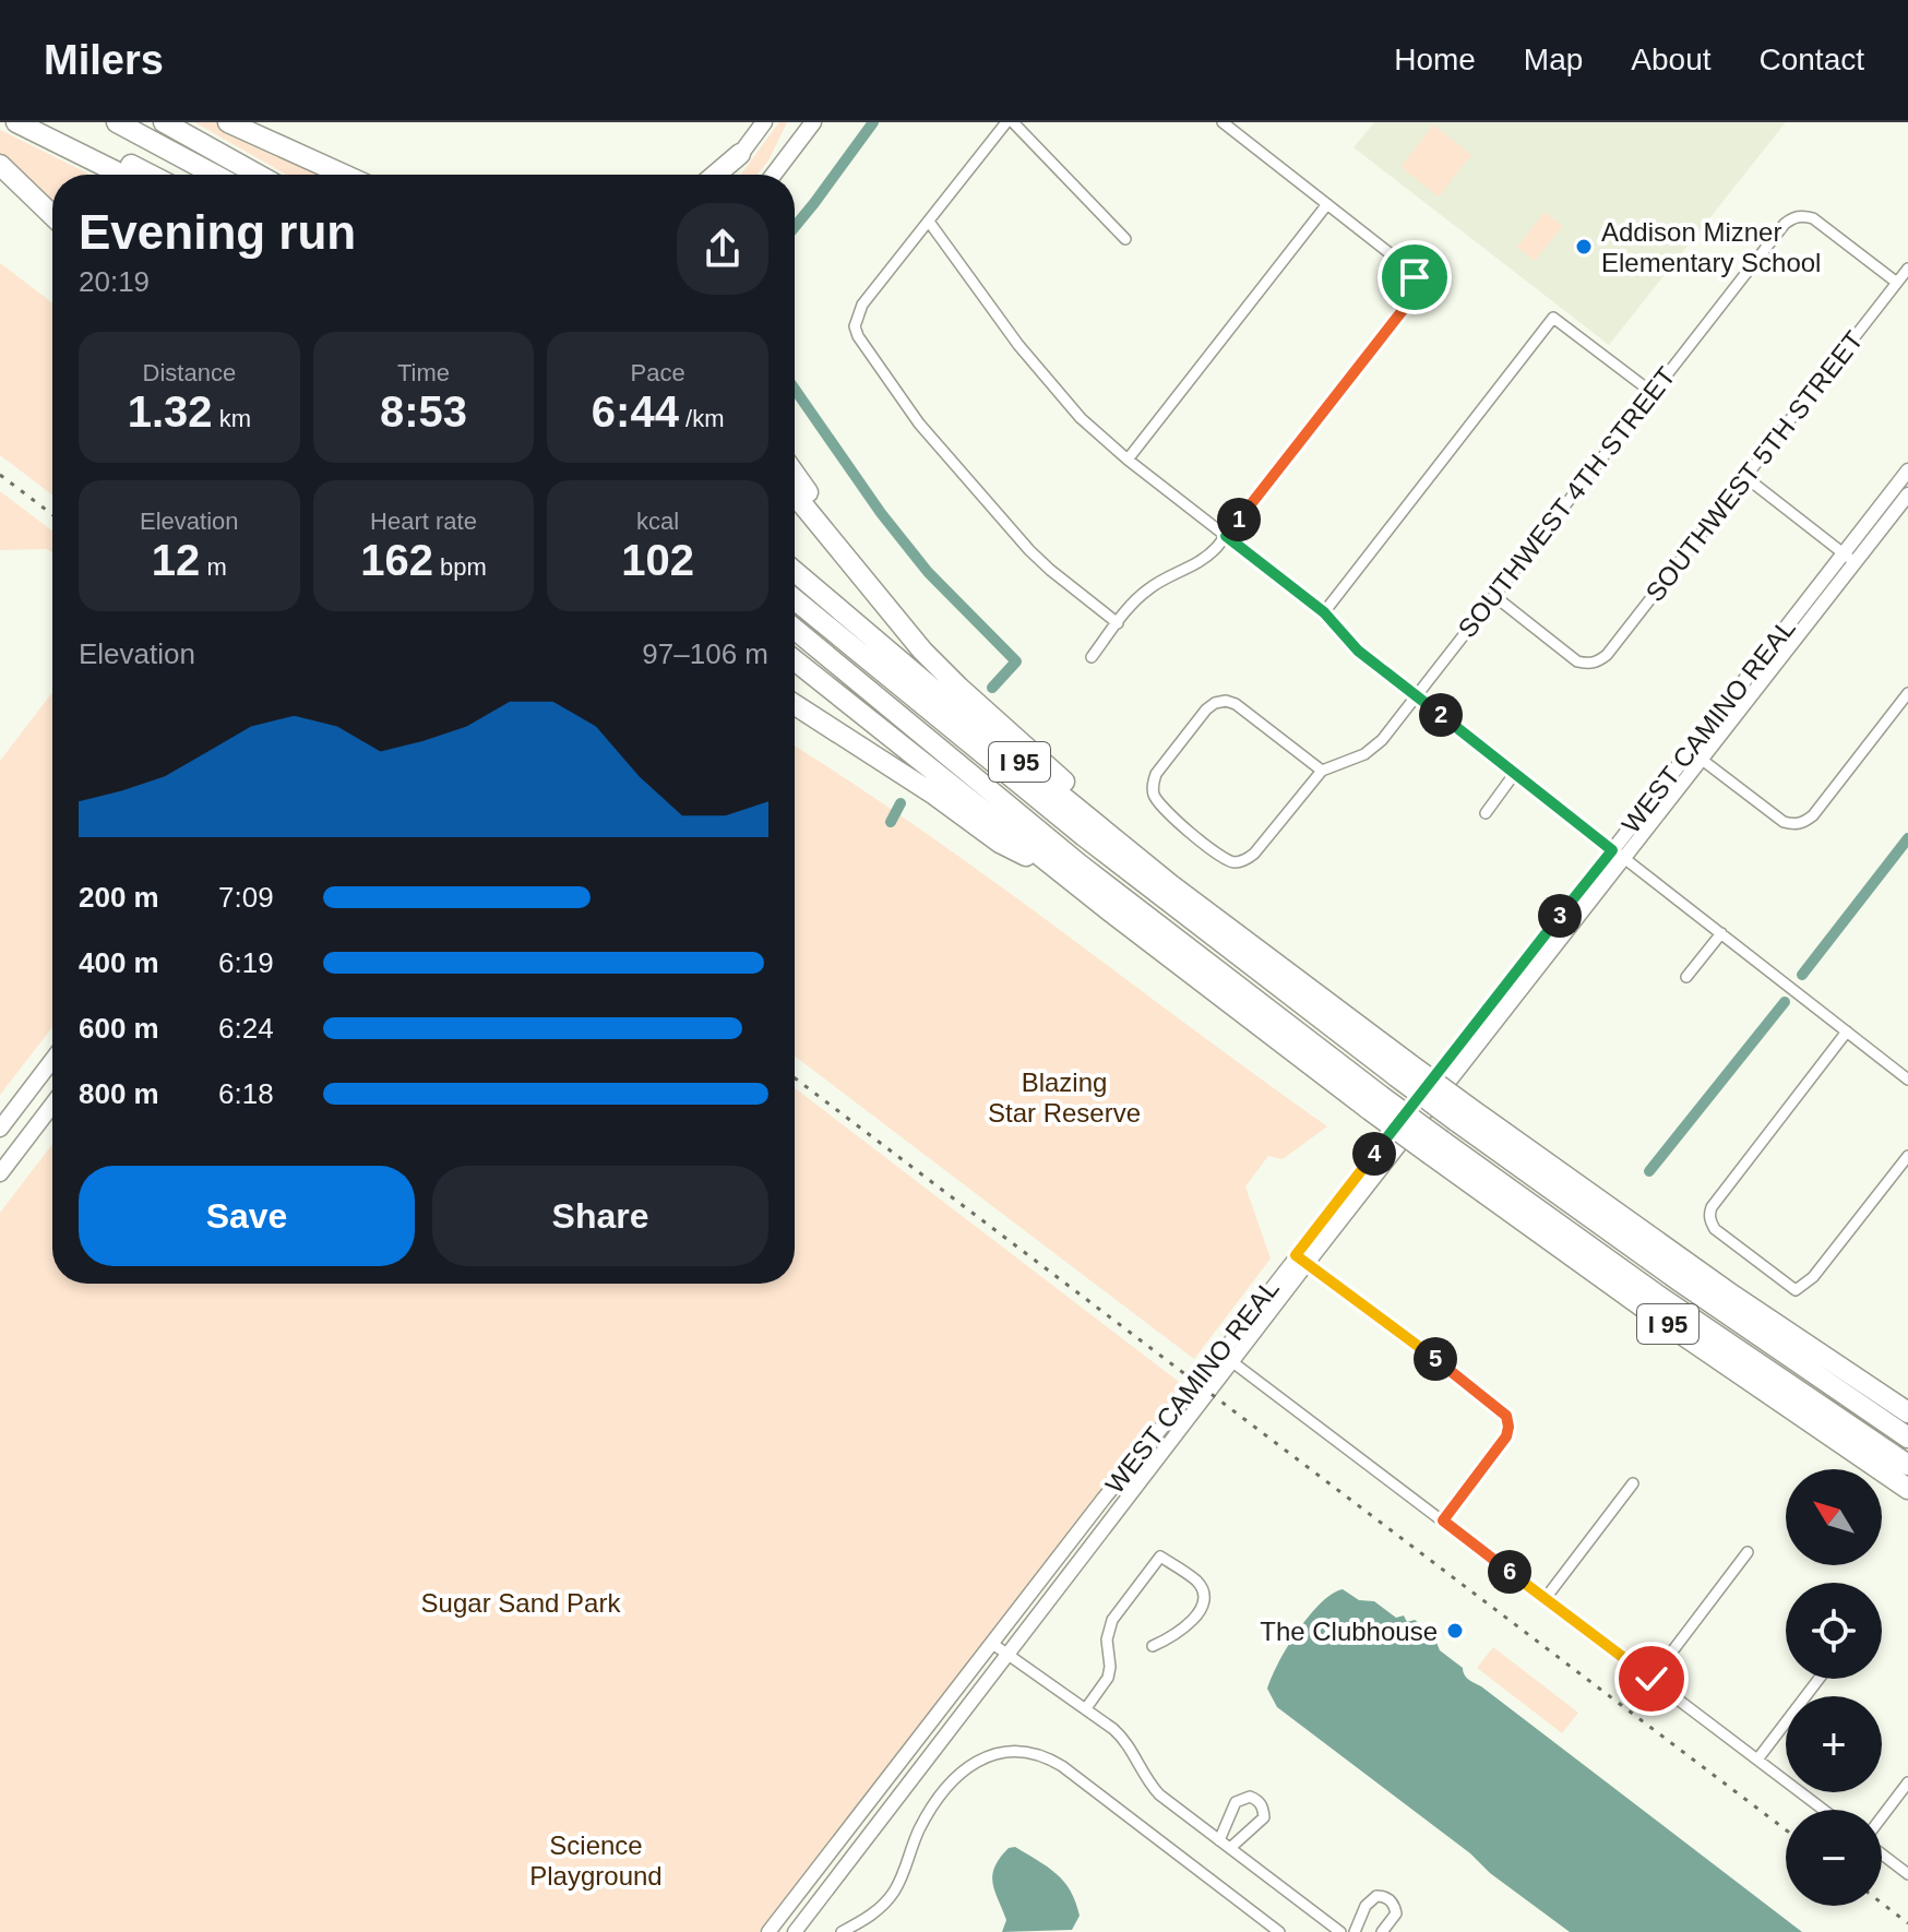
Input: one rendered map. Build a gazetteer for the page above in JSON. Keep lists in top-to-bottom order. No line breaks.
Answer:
{"streets":{"highway":["I 95"],"street":["SOUTHWEST 5TH STREET","SOUTHWEST 4TH STREET","WEST CAMINO REAL"]},"crossings":[["SOUTHWEST 5TH STREET","SOUTHWEST 4TH STREET"]],"parks":["Blazing Star Reserve","Sugar Sand Park","Science Playground"],"places":["Addison Mizner Elementary School","The Clubhouse"],"north":"top left","page":{"header":"Milers","nav":["Home","Map","About","Contact"],"heading":["Evening run","20:19"],"stats":[["Distance","1.32 km"],["Time","8:53"],["Pace","6:44 /km"],["Elevation","12 m"],["Heart rate","162 bpm"],["kcal","102"]],"pins":["1","2","3","4","5","6"],"chart":["Elevation","97–106 m"],"list":[{"name":"200 m","note":"7:09"},{"name":"400 m","note":"6:19"},{"name":"600 m","note":"6:24"},{"name":"800 m","note":"6:18"}],"buttons":["Save","Share"],"map_buttons":["+","−"]}}
